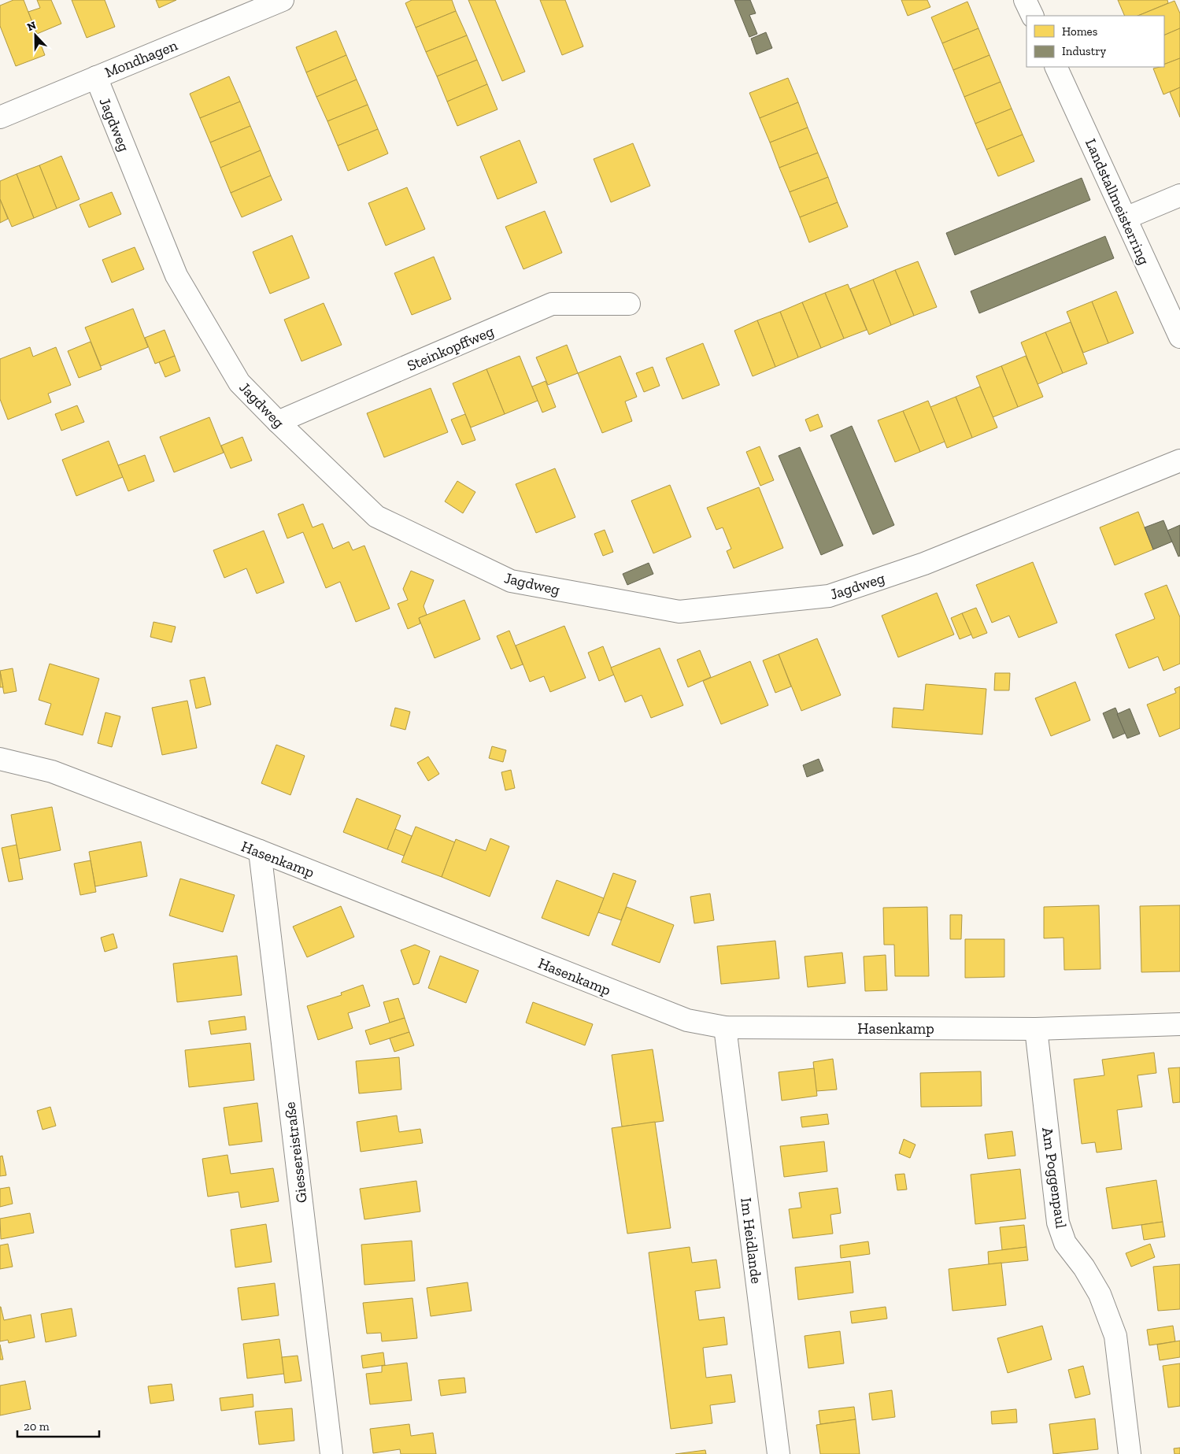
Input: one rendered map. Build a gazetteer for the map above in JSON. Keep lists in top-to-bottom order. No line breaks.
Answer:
{"streets":{"street":["Mondhagen","Jagdweg","Landstallmeisterring","Steinkopffweg","Hasenkamp","Giessereistraße","Am Poggenpaul","Im Heidlande"]},"crossings":[["Mondhagen","Jagdweg"],["Jagdweg","Steinkopffweg"],["Hasenkamp","Giessereistraße"],["Hasenkamp","Am Poggenpaul"],["Hasenkamp","Im Heidlande"]],"legend":["Homes","Industry"],"scale_bar":"20 m","north":"top"}
